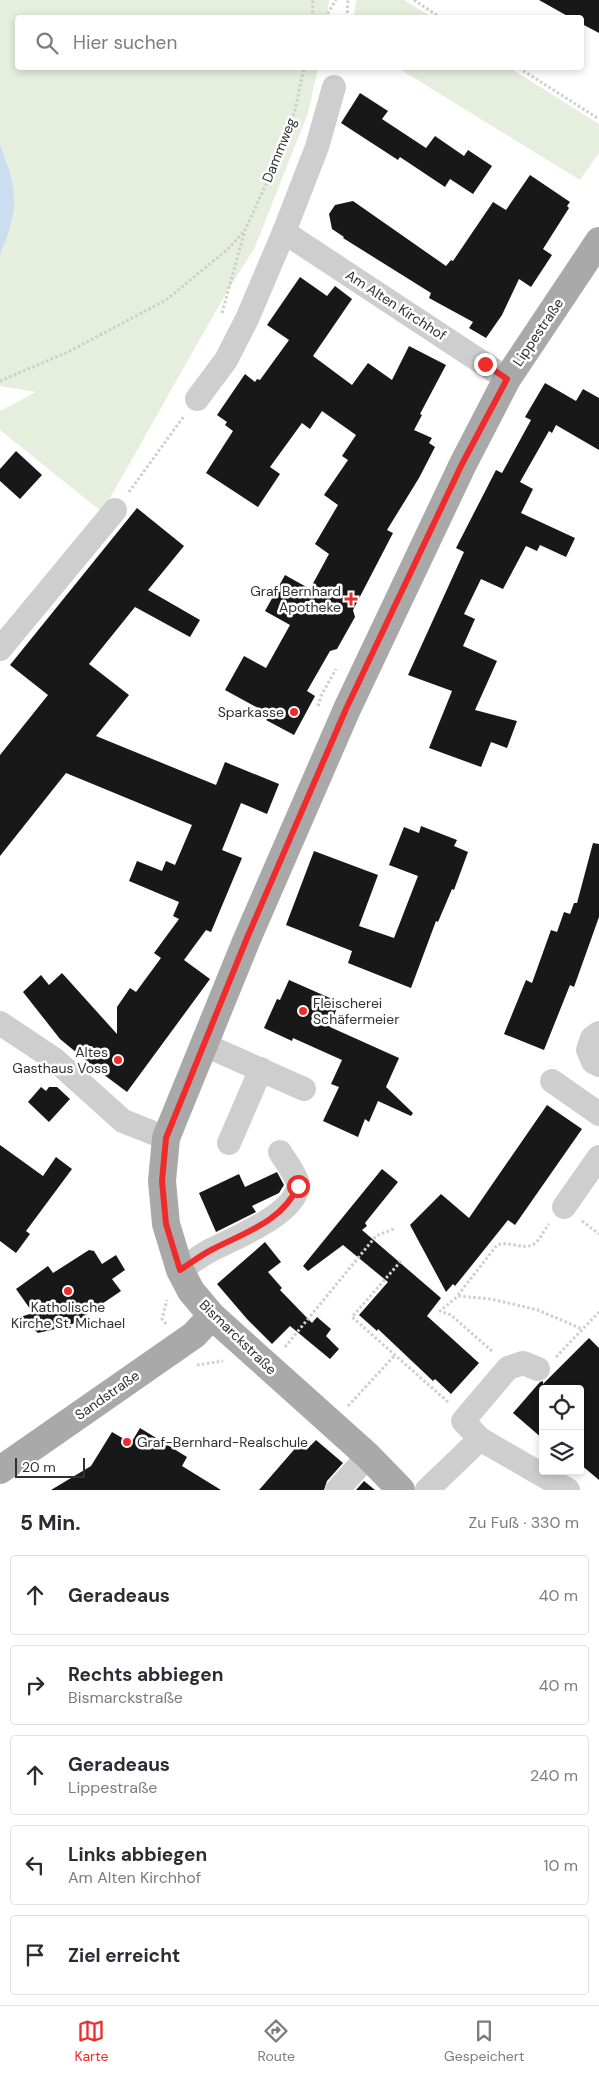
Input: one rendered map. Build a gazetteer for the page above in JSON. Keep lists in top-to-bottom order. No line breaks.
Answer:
{"streets":{"main road":["Lippestraße","Bismarckstraße","Sandstraße"],"street":["Am Alten Kirchhof"],"path":["Dammweg"]},"crossings":[["Am Alten Kirchhof","Lippestraße"],["Lippestraße","Bismarckstraße"],["Bismarckstraße","Sandstraße"]],"places":{"health":["Graf Bernhard Apotheke"],"other":["Sparkasse","Fleischerei Schäfermeier","Altes Gasthaus Voss","Katholische Kirche St. Michael","Graf-Bernhard-Realschule"]},"scale_bar":"20 m","page":{"search":"Hier suchen","scale":"20 m","heading":["5 Min.","Zu Fuß · 330 m"],"list":[["Geradeaus","40 m"],["Rechts abbiegen","Bismarckstraße","40 m"],["Geradeaus","Lippestraße","240 m"],["Links abbiegen","Am Alten Kirchhof","10 m"],"Ziel erreicht"],"nav":["Karte","Route","Gespeichert"]}}
